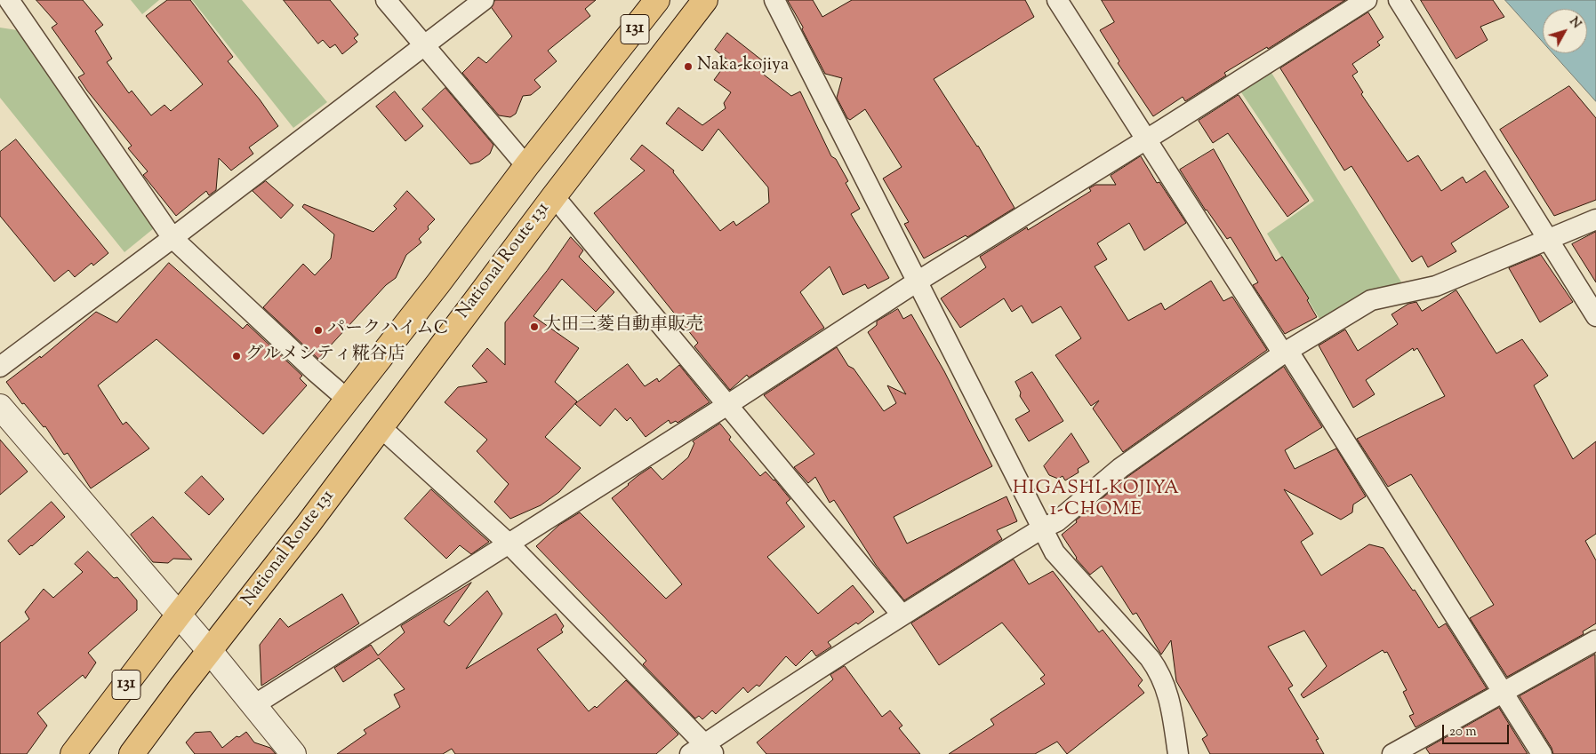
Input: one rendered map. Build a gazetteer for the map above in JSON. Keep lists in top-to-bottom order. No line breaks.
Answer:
{"streets":{"highway":["131","National Route 131"]},"crossings":[["131","National Route 131"]],"districts":["HIGASHI-KOJIYA 1-CHOME"],"places":["Naka-kojiya","大田三菱自動車販売","パークハイムC","グルメシティ糀谷店"],"scale_bar":"20 m","north":"top right"}
